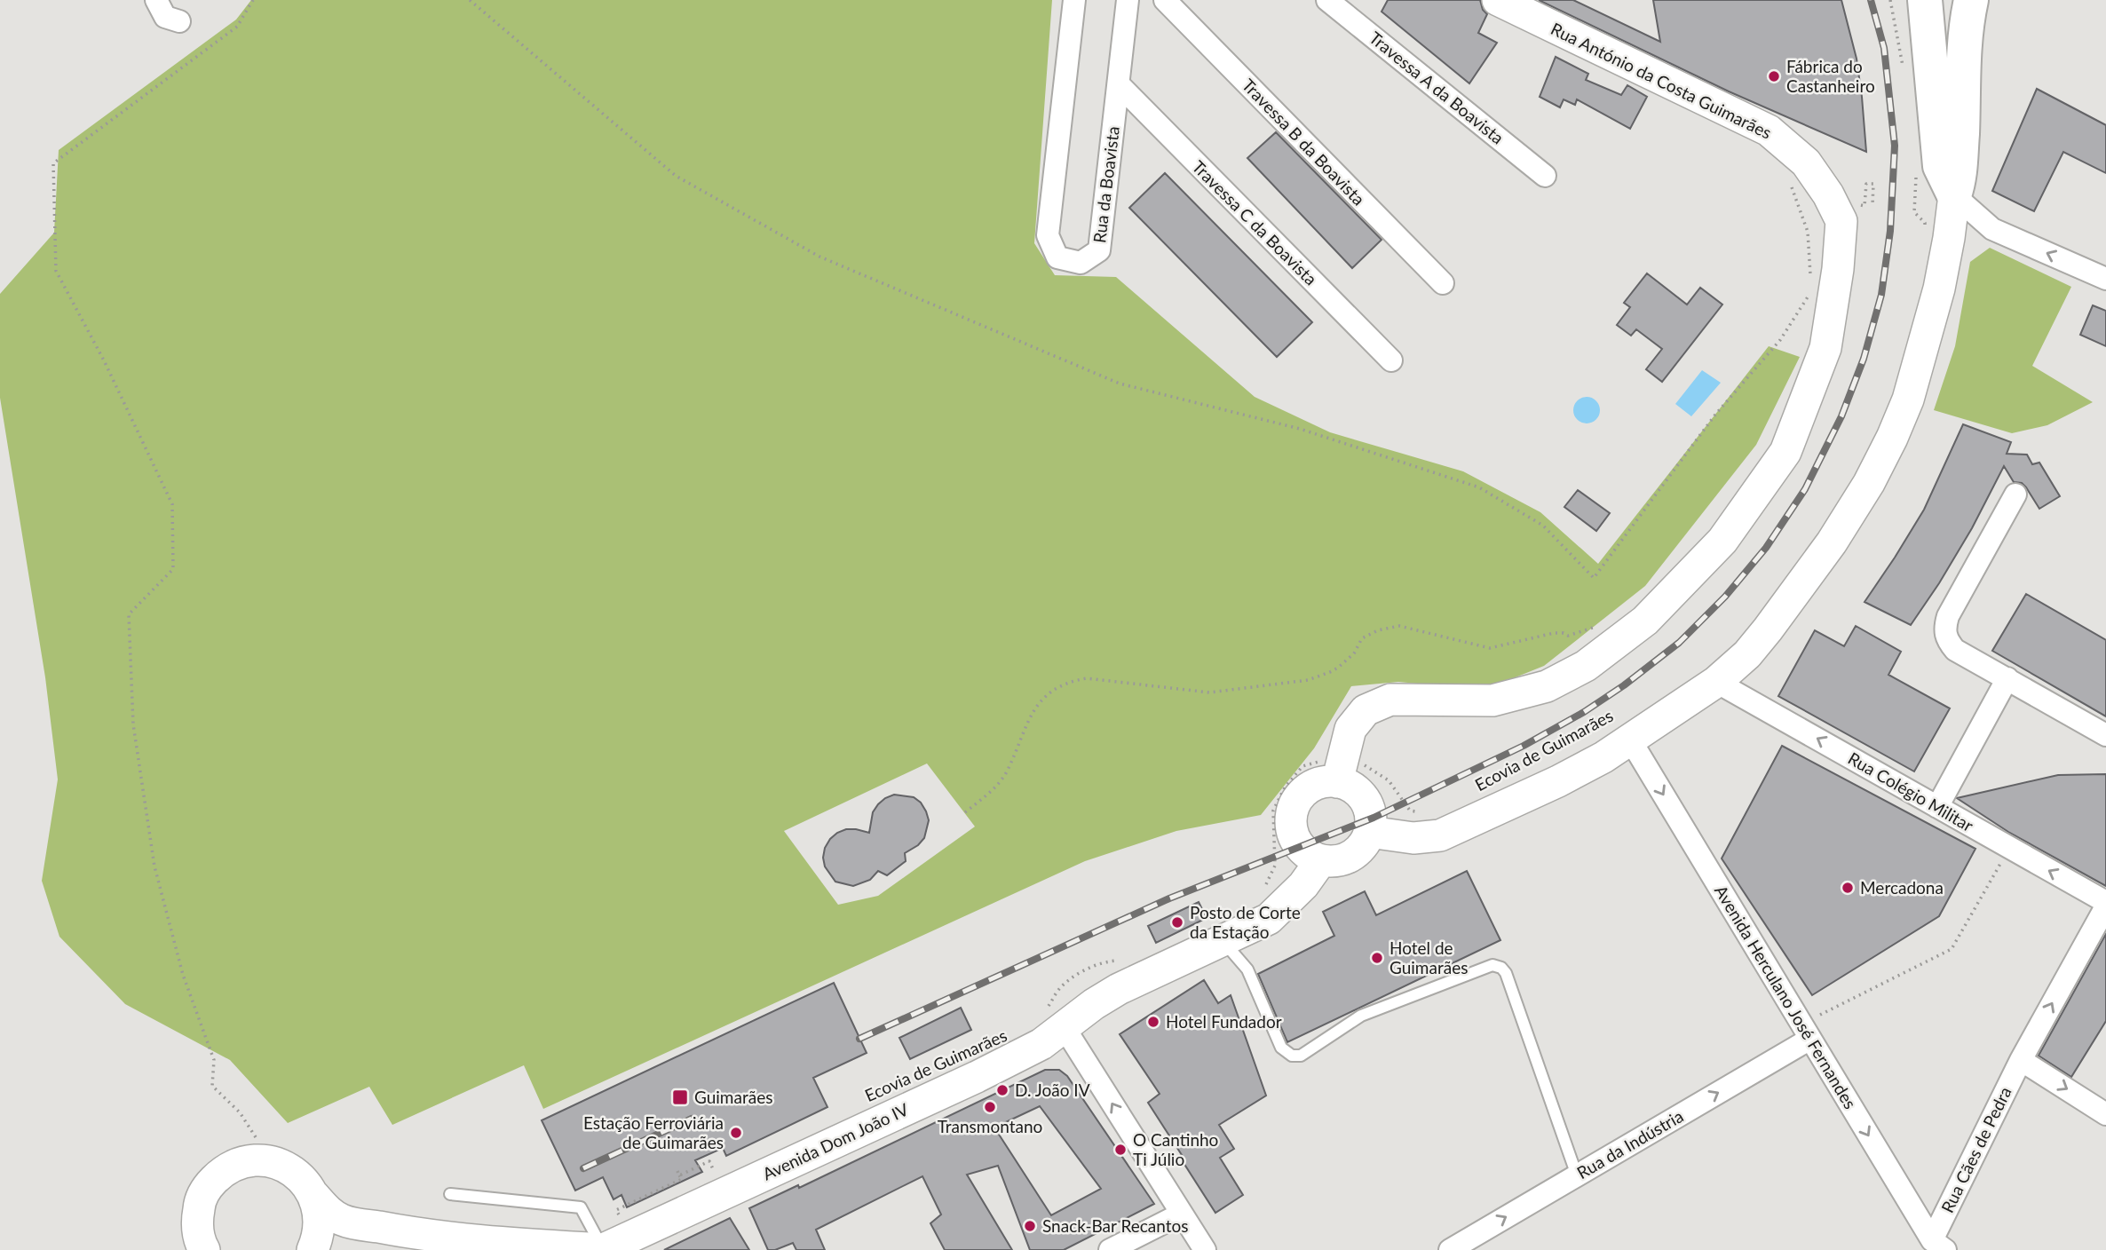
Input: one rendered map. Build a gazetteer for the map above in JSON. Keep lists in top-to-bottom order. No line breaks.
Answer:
{"streets":{"street":["Rua António da Costa Guimarães","Travessa A da Boavista","Travessa B da Boavista","Rua da Boavista","Travessa C da Boavista","Rua Colégio Militar","Avenida Herculano José Fernandes","Avenida Dom João IV","Rua da Indústria","Rua Cães de Pedra"]},"crossings":[["Rua António da Costa Guimarães","Avenida Dom João IV"],["Rua da Boavista","Travessa C da Boavista"],["Avenida Herculano José Fernandes","Rua da Indústria"],["Avenida Herculano José Fernandes","Rua Cães de Pedra"]],"one_way":["Rua Colégio Militar","Avenida Herculano José Fernandes","Rua da Indústria","Rua Cães de Pedra"],"places":{"other":["Fábrica do Castanheiro","Mercadona","Posto de Corte da Estação","Hotel de Guimarães","Hotel Fundador","D. João IV","Transmontano","Estação Ferroviária de Guimarães","O Cantinho Ti Júlio","Snack-Bar Recantos"],"transit":["Guimarães"]}}
